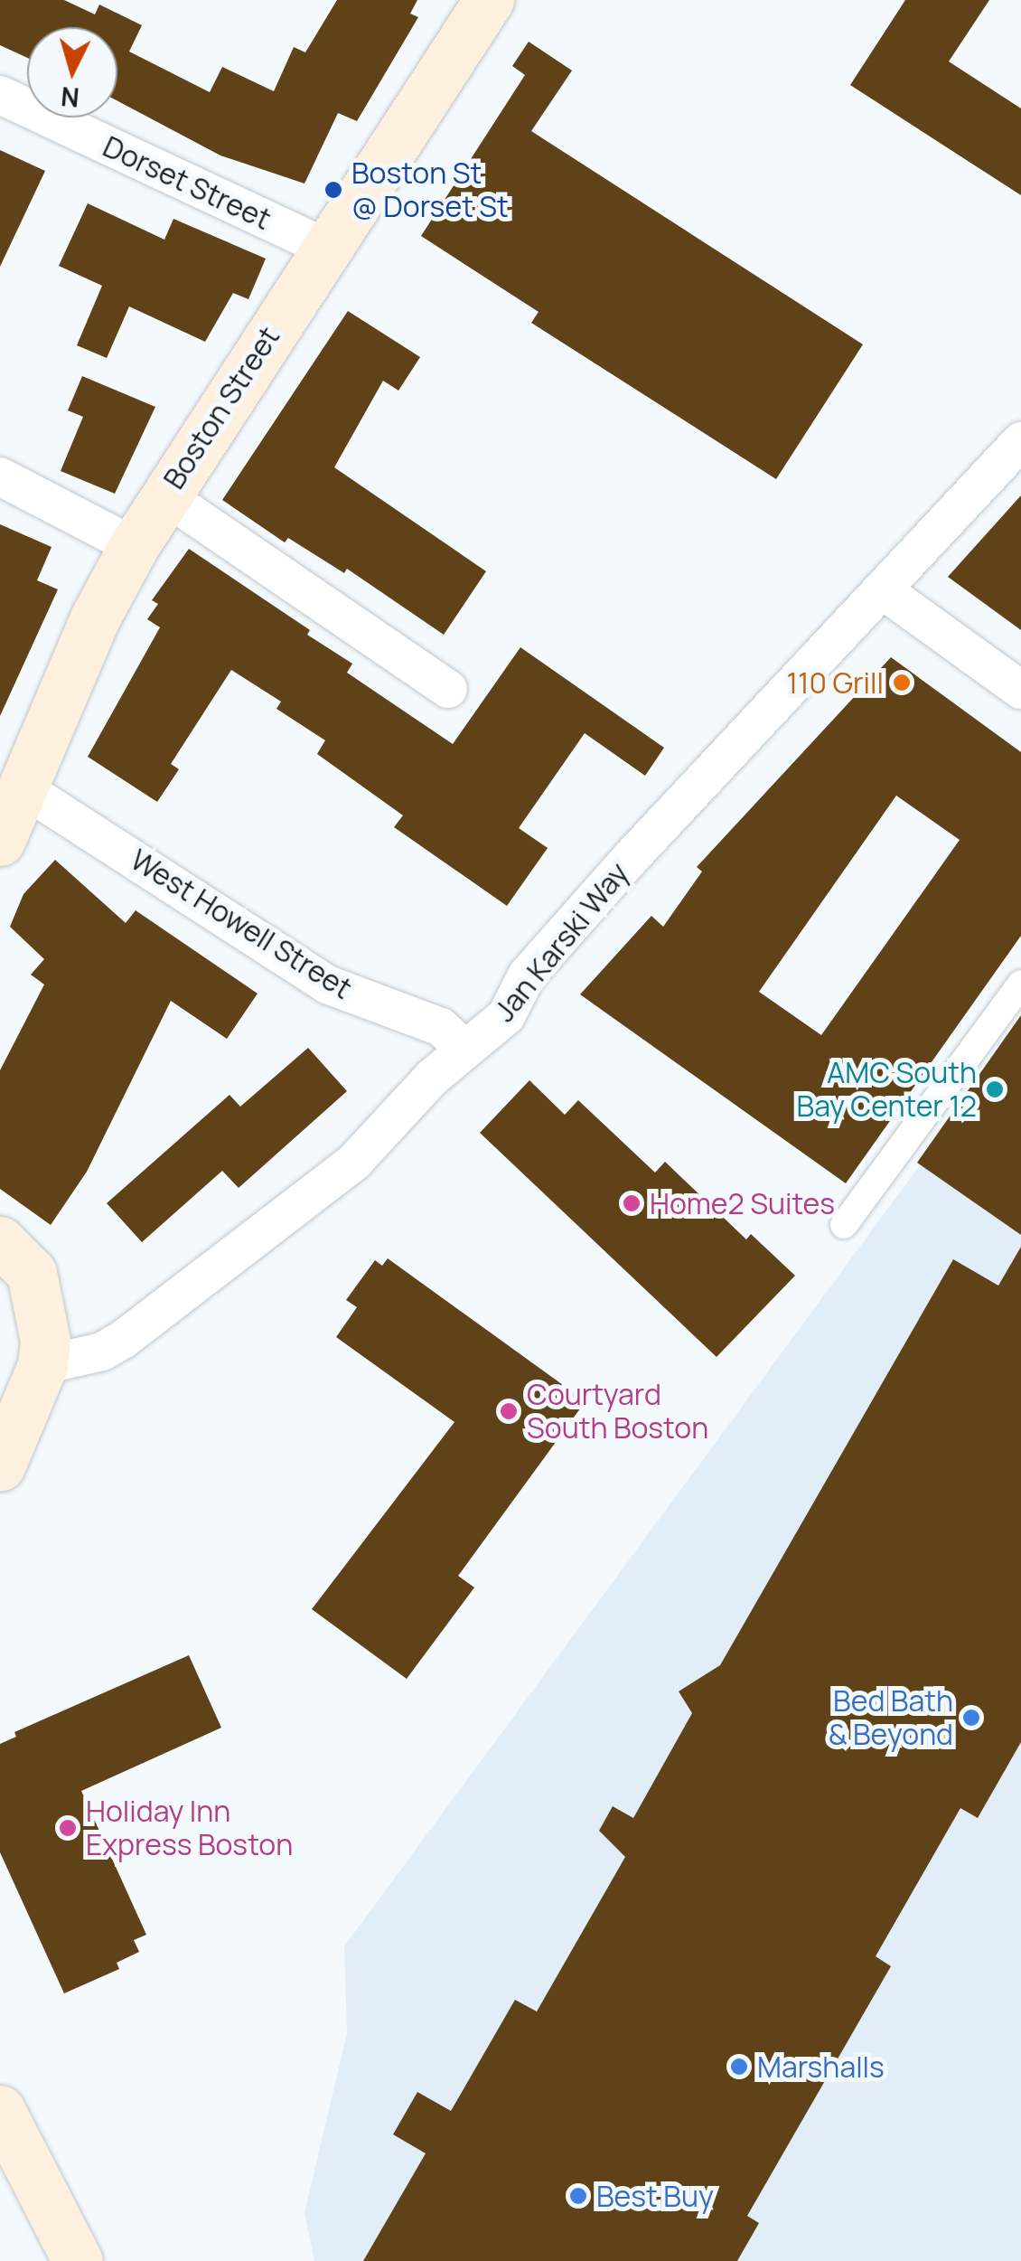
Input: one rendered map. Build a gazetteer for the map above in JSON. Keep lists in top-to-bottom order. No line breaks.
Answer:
{"streets":{"main road":["Boston Street"],"street":["Dorset Street","West Howell Street","Jan Karski Way"]},"crossings":[["Dorset Street","Boston Street"],["Boston Street","West Howell Street"],["West Howell Street","Jan Karski Way"]],"places":["Boston St @ Dorset St","110 Grill","AMC South Bay Center 12","Home2 Suites","Courtyard South Boston","Bed Bath & Beyond","Holiday Inn Express Boston","Marshalls","Best Buy"],"north":"bottom"}
